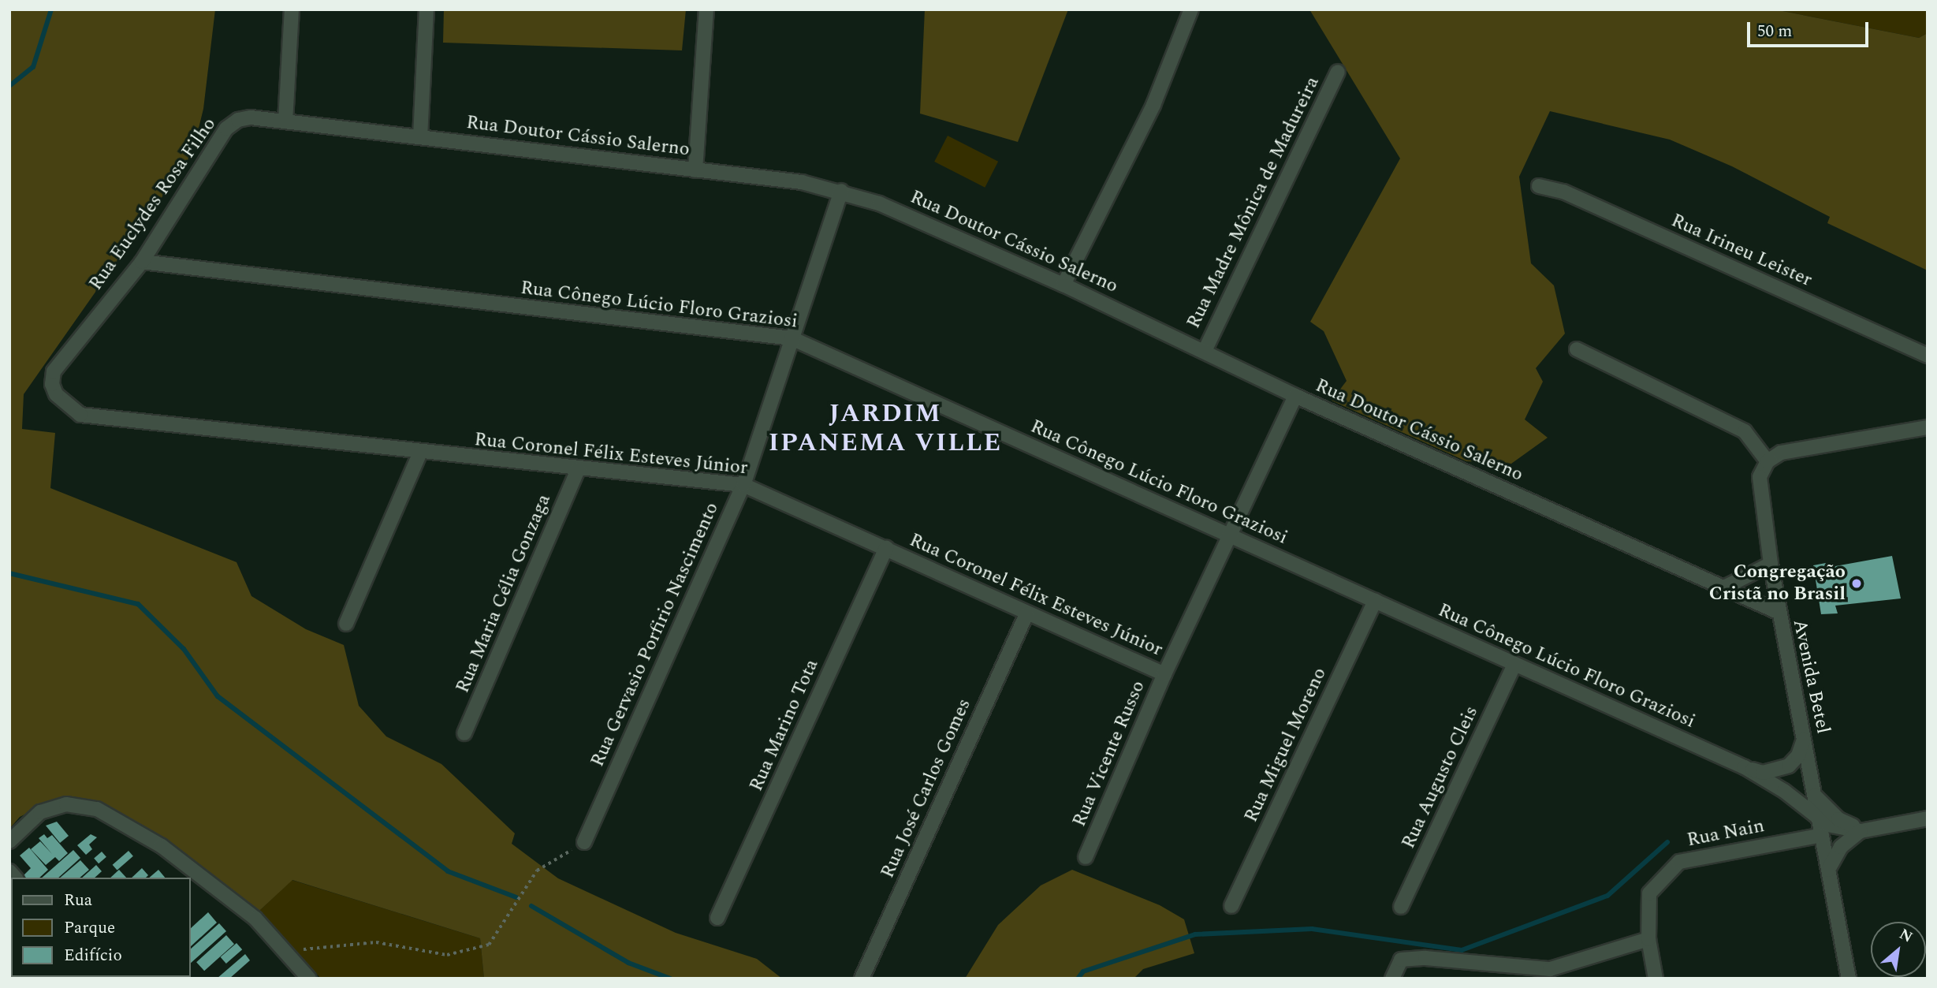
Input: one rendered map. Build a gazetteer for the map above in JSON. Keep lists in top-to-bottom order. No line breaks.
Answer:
{"streets":{"street":["Rua Doutor Cássio Salerno","Rua Madre Mônica de Madureira","Rua Euclydes Rosa Filho","Rua Irineu Leister","Rua Cônego Lúcio Floro Graziosi","Rua Coronel Félix Esteves Júnior","Rua Maria Célia Gonzaga","Rua Gervasio Porfirio Nascimento","Avenida Betel","Rua Marino Tota","Rua Miguel Moreno","Rua Vicente Russo","Rua Augusto Cleis","Rua José Carlos Gomes","Rua Nain"]},"crossings":[["Rua Doutor Cássio Salerno","Rua Madre Mônica de Madureira"],["Rua Doutor Cássio Salerno","Rua Euclydes Rosa Filho"],["Rua Doutor Cássio Salerno","Rua Gervasio Porfirio Nascimento"],["Rua Doutor Cássio Salerno","Avenida Betel"],["Rua Doutor Cássio Salerno","Rua Vicente Russo"],["Rua Euclydes Rosa Filho","Rua Cônego Lúcio Floro Graziosi"],["Rua Euclydes Rosa Filho","Rua Coronel Félix Esteves Júnior"],["Rua Cônego Lúcio Floro Graziosi","Rua Gervasio Porfirio Nascimento"],["Rua Cônego Lúcio Floro Graziosi","Avenida Betel"],["Rua Cônego Lúcio Floro Graziosi","Rua Miguel Moreno"],["Rua Cônego Lúcio Floro Graziosi","Rua Vicente Russo"],["Rua Cônego Lúcio Floro Graziosi","Rua Augusto Cleis"],["Rua Coronel Félix Esteves Júnior","Rua Maria Célia Gonzaga"],["Rua Coronel Félix Esteves Júnior","Rua Gervasio Porfirio Nascimento"],["Rua Coronel Félix Esteves Júnior","Rua Marino Tota"],["Rua Coronel Félix Esteves Júnior","Rua Vicente Russo"],["Rua Coronel Félix Esteves Júnior","Rua José Carlos Gomes"],["Avenida Betel","Rua Nain"]],"districts":["JARDIM IPANEMA VILLE"],"places":["Congregação Cristã no Brasil"],"legend":["Rua","Parque","Edifício"],"scale_bar":"50 m","north":"top right"}
